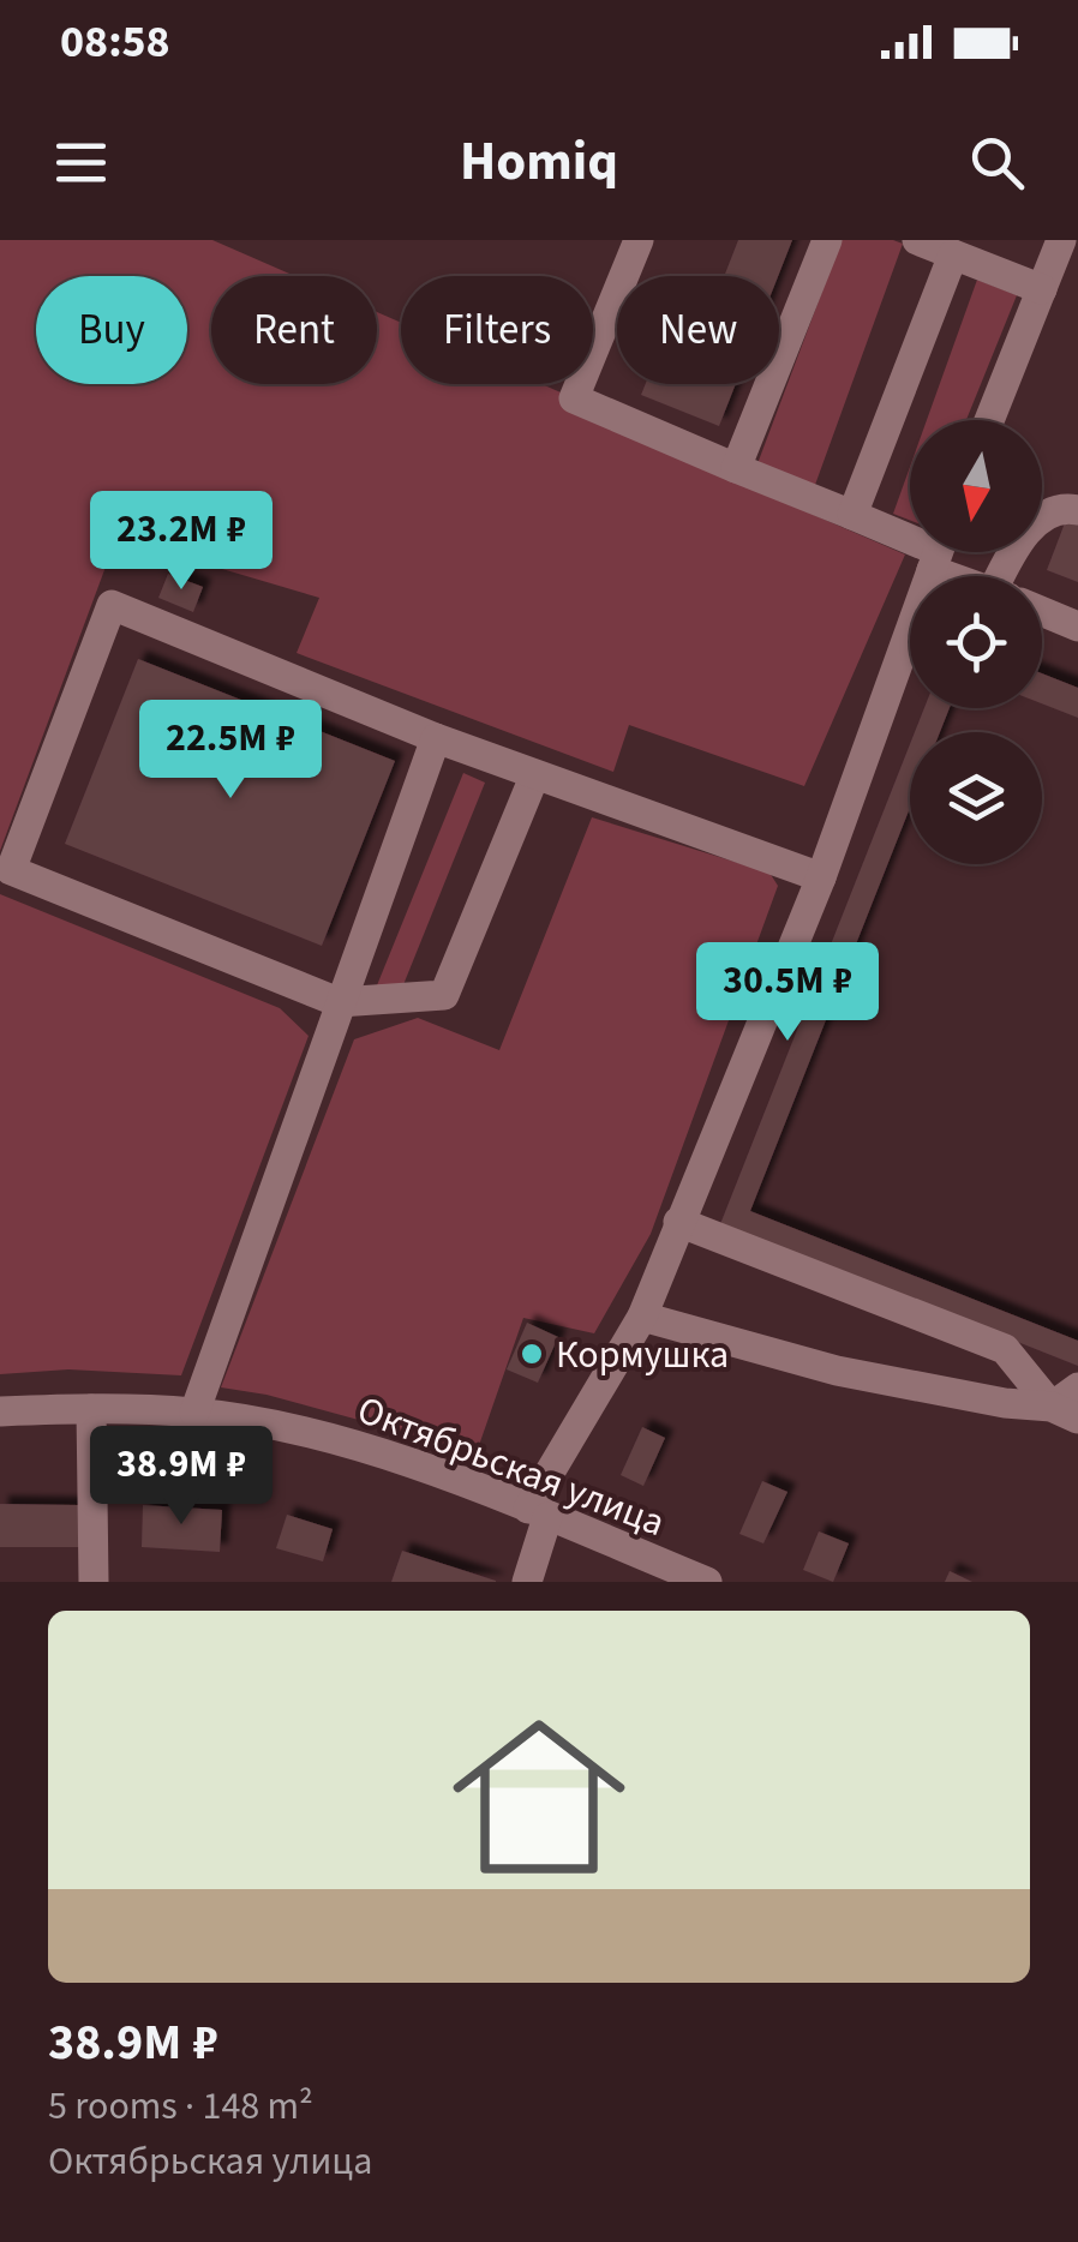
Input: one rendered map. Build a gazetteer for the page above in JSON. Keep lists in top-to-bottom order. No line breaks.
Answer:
{"streets":{"street":["Октябрьская улица"]},"places":["Кормушка"],"north":"bottom","page":{"status":"08:58","header":"Homiq","chip":["Buy","Rent","Filters","New"],"price":["23.2M ₽","22.5M ₽","30.5M ₽","38.9M ₽"],"list":[{"name":"38.9M ₽","note":"5 rooms · 148 m² · Октябрьская улица"}]}}
